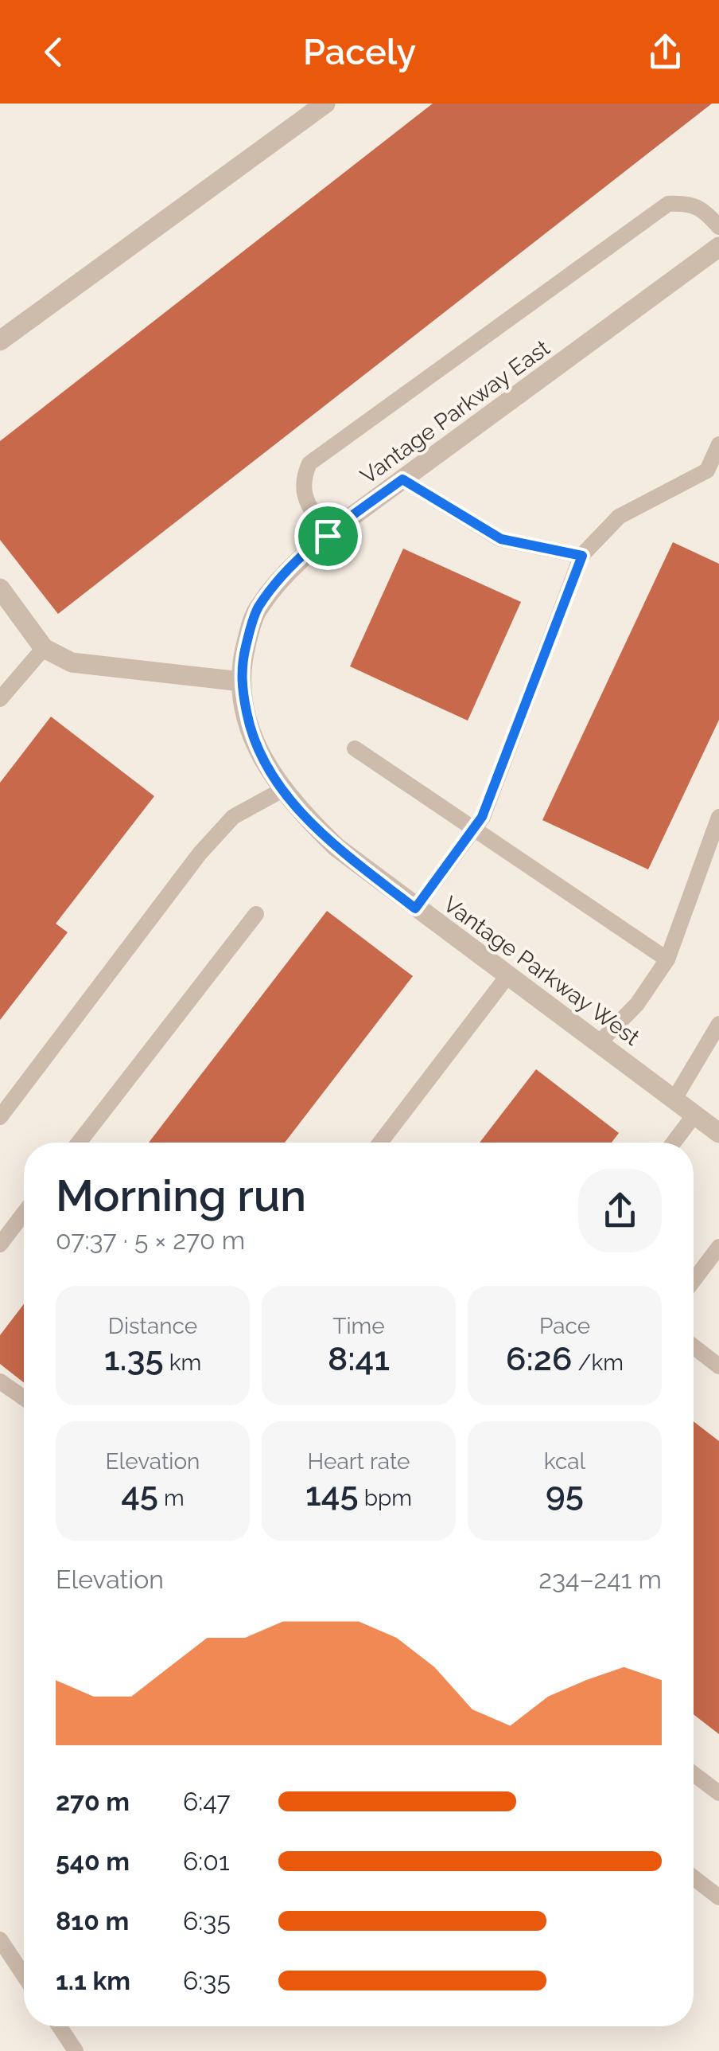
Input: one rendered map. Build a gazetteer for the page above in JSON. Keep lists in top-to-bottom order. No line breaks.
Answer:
{"streets":{"street":["Vantage Parkway East","Vantage Parkway West"]},"crossings":[["Vantage Parkway East","Vantage Parkway West"]],"page":{"header":"Pacely","heading":["Morning run","07:37 · 5 × 270 m"],"stats":[["Distance","1.35 km"],["Time","8:41"],["Pace","6:26 /km"],["Elevation","45 m"],["Heart rate","145 bpm"],["kcal","95"]],"chart":["Elevation","234–241 m"],"list":[{"name":"270 m","note":"6:47"},{"name":"540 m","note":"6:01"},{"name":"810 m","note":"6:35"},{"name":"1.1 km","note":"6:35"}]}}
